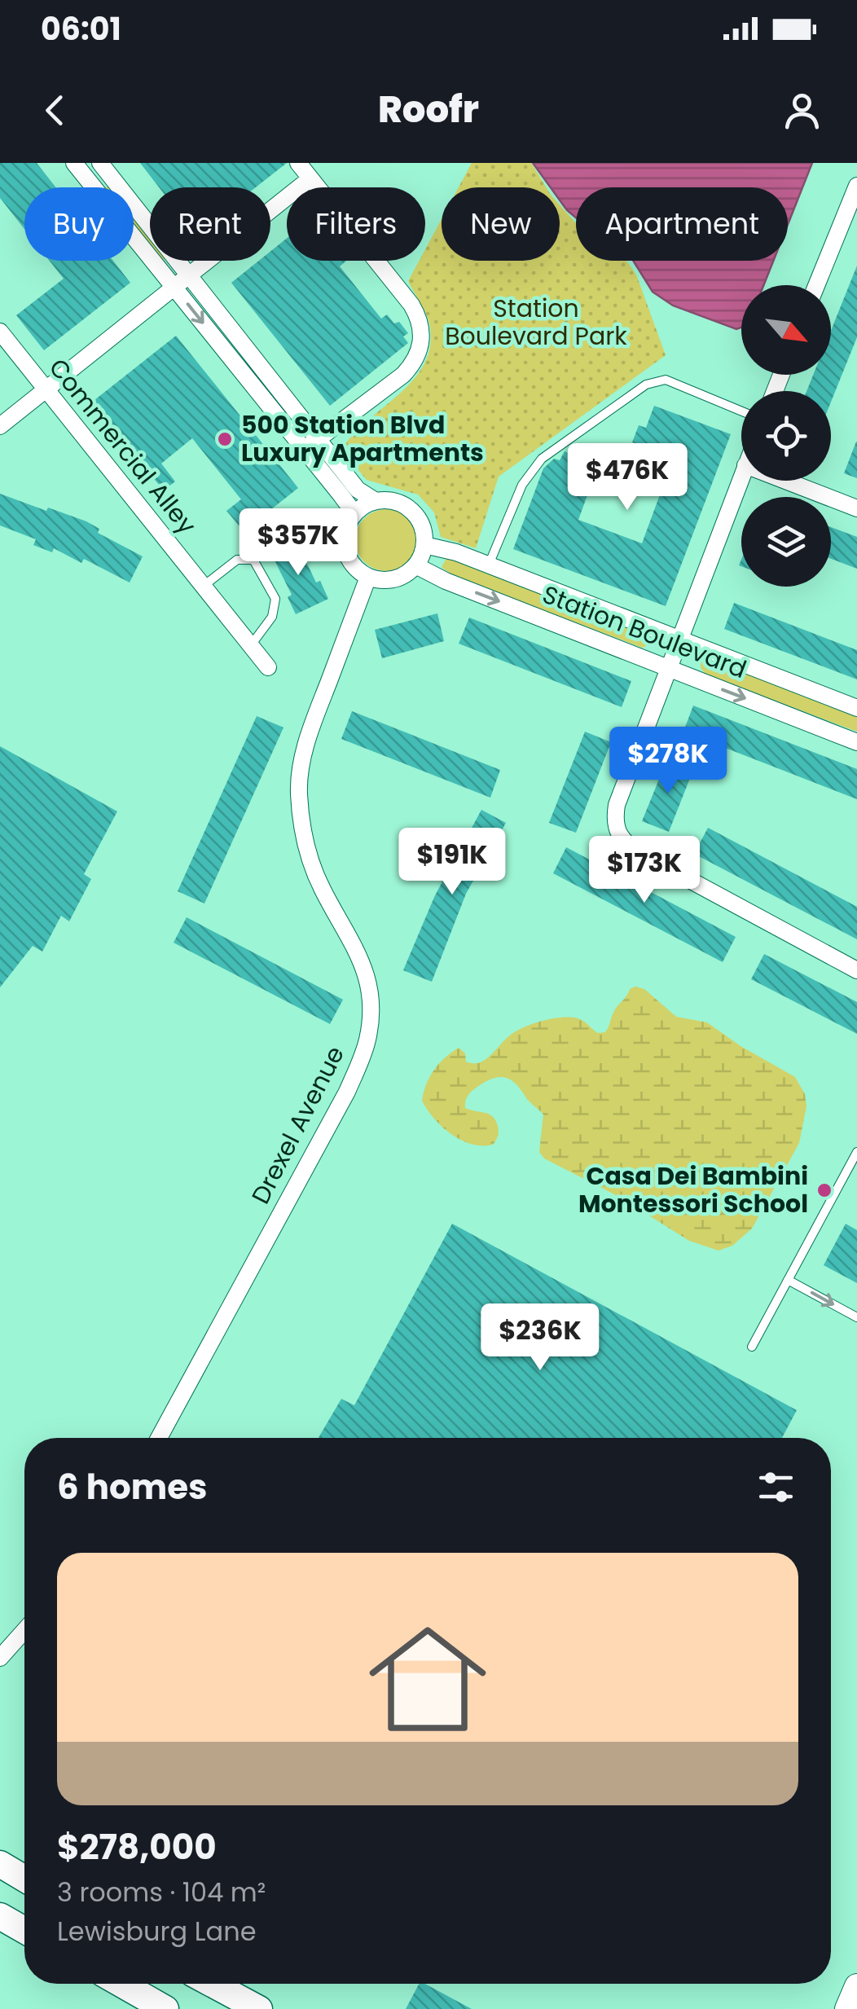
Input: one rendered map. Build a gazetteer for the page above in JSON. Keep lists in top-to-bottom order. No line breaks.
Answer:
{"streets":{"street":["Commercial Alley","Station Boulevard","Drexel Avenue"]},"crossings":[["Station Boulevard","Drexel Avenue"]],"parks":["Station Boulevard Park"],"places":["500 Station Blvd Luxury Apartments","Casa Dei Bambini Montessori School"],"north":"bottom right","page":{"status":"06:01","header":"Roofr","chip":["Buy","Rent","Filters","New","Apartment"],"price":["$476K","$357K","$278K","$191K","$173K","$236K"],"heading":"6 homes","list":[{"name":"$278,000","note":"3 rooms · 104 m² · Lewisburg Lane"}]}}
